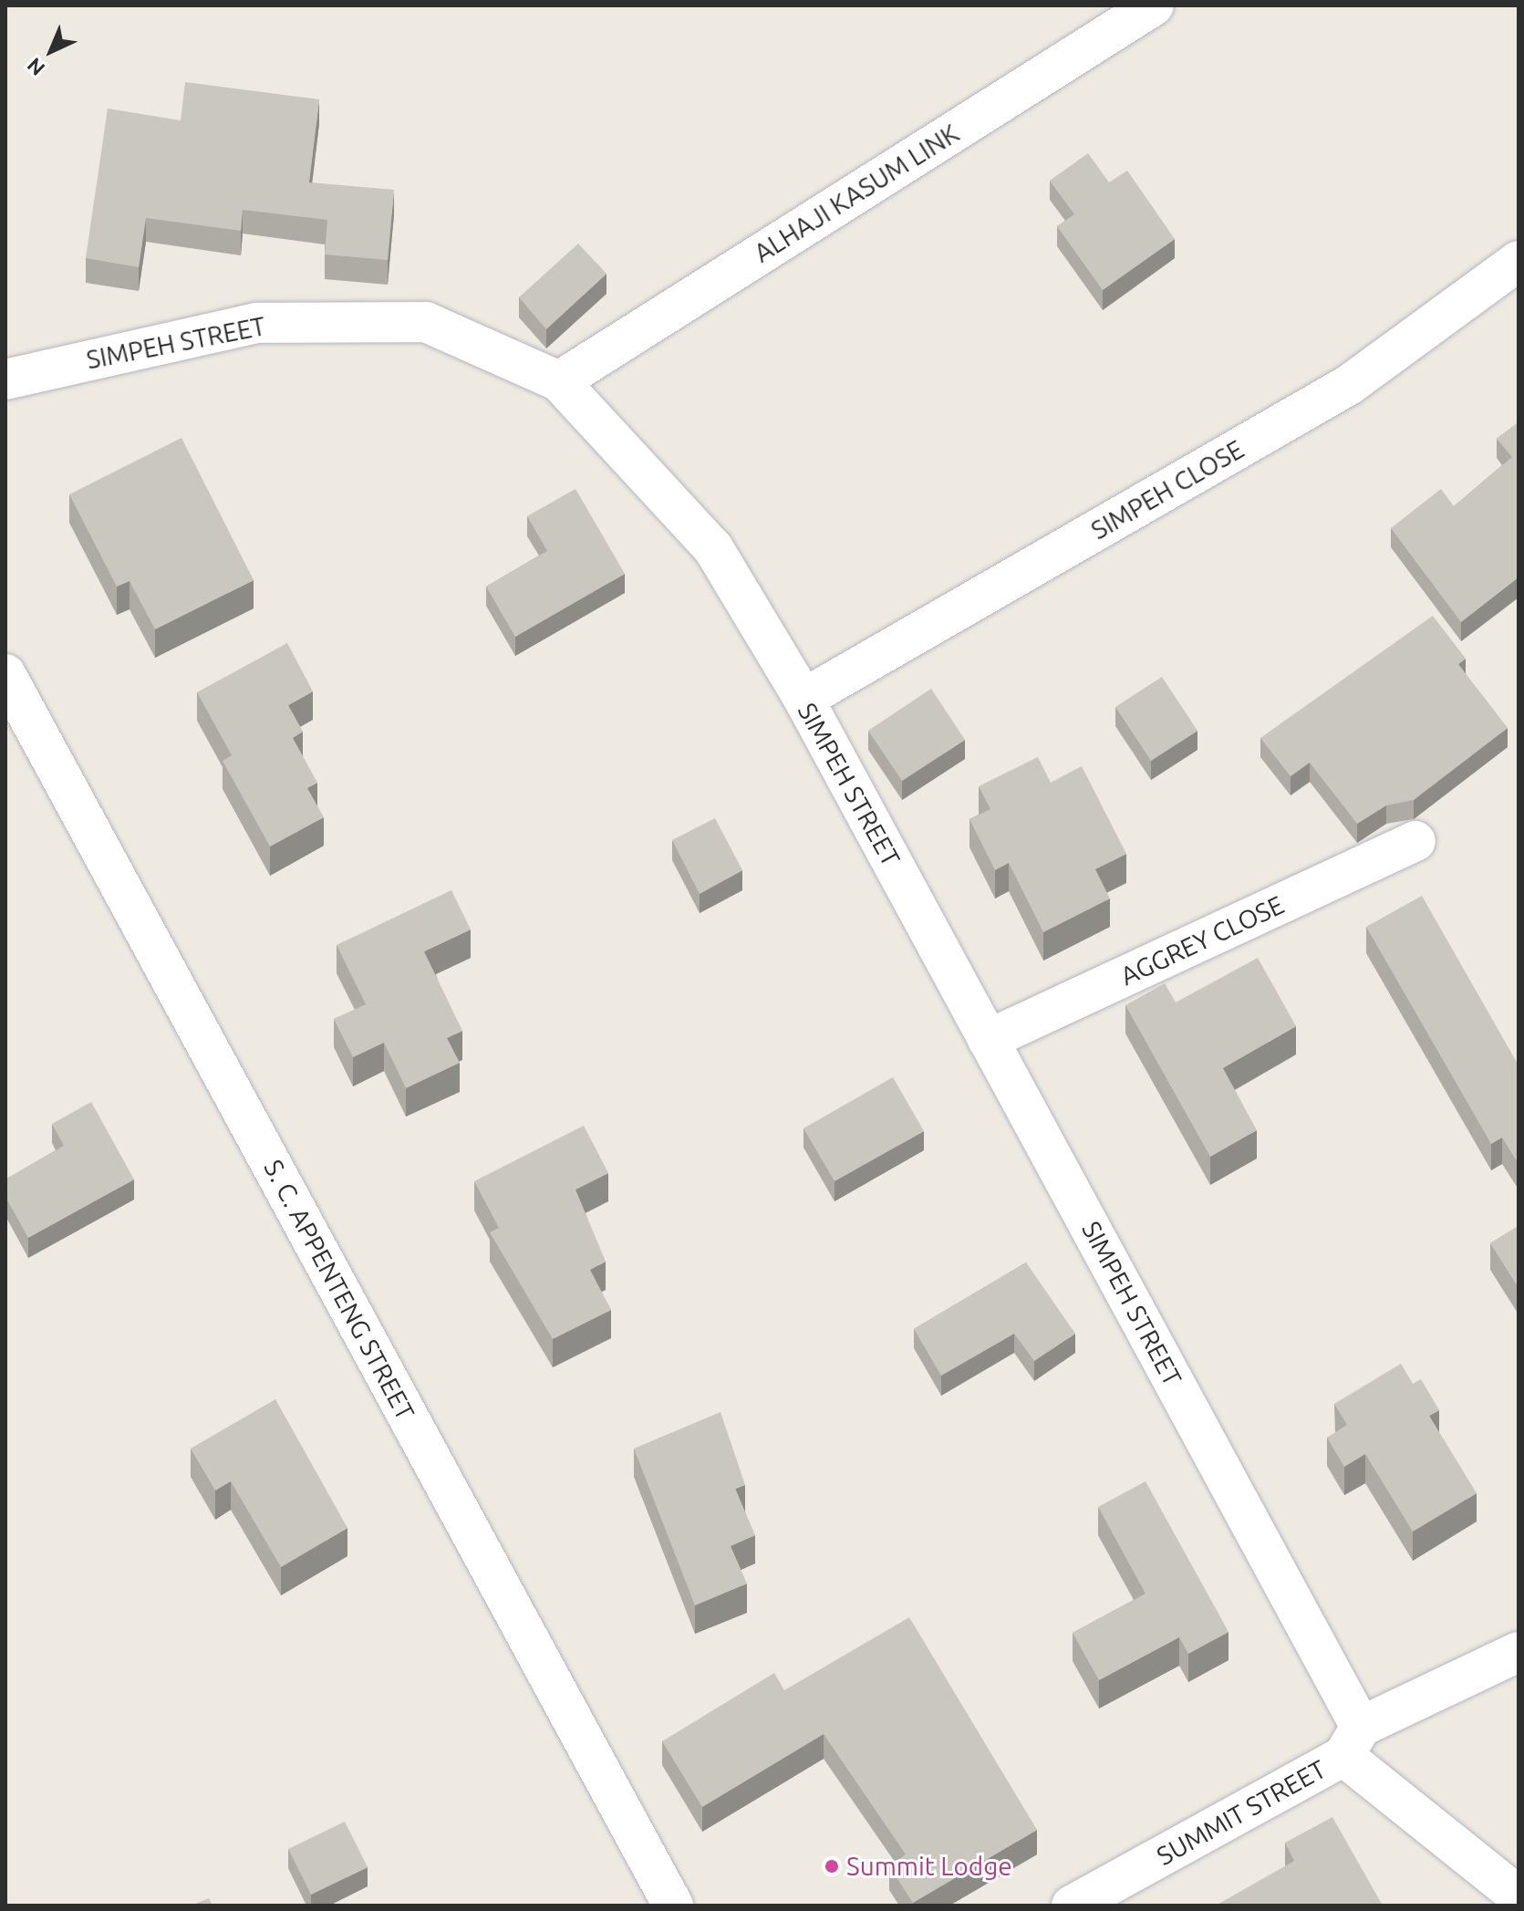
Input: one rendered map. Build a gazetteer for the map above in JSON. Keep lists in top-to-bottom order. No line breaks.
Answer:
{"streets":{"street":["ALHAJI KASUM LINK","SIMPEH STREET","SIMPEH CLOSE","AGGREY CLOSE","S. C. APPENTENG STREET","SUMMIT STREET"]},"crossings":[["ALHAJI KASUM LINK","SIMPEH STREET"],["SIMPEH STREET","SIMPEH CLOSE"],["SIMPEH STREET","AGGREY CLOSE"],["SIMPEH STREET","SUMMIT STREET"]],"places":["Summit Lodge"],"north":"bottom left"}
